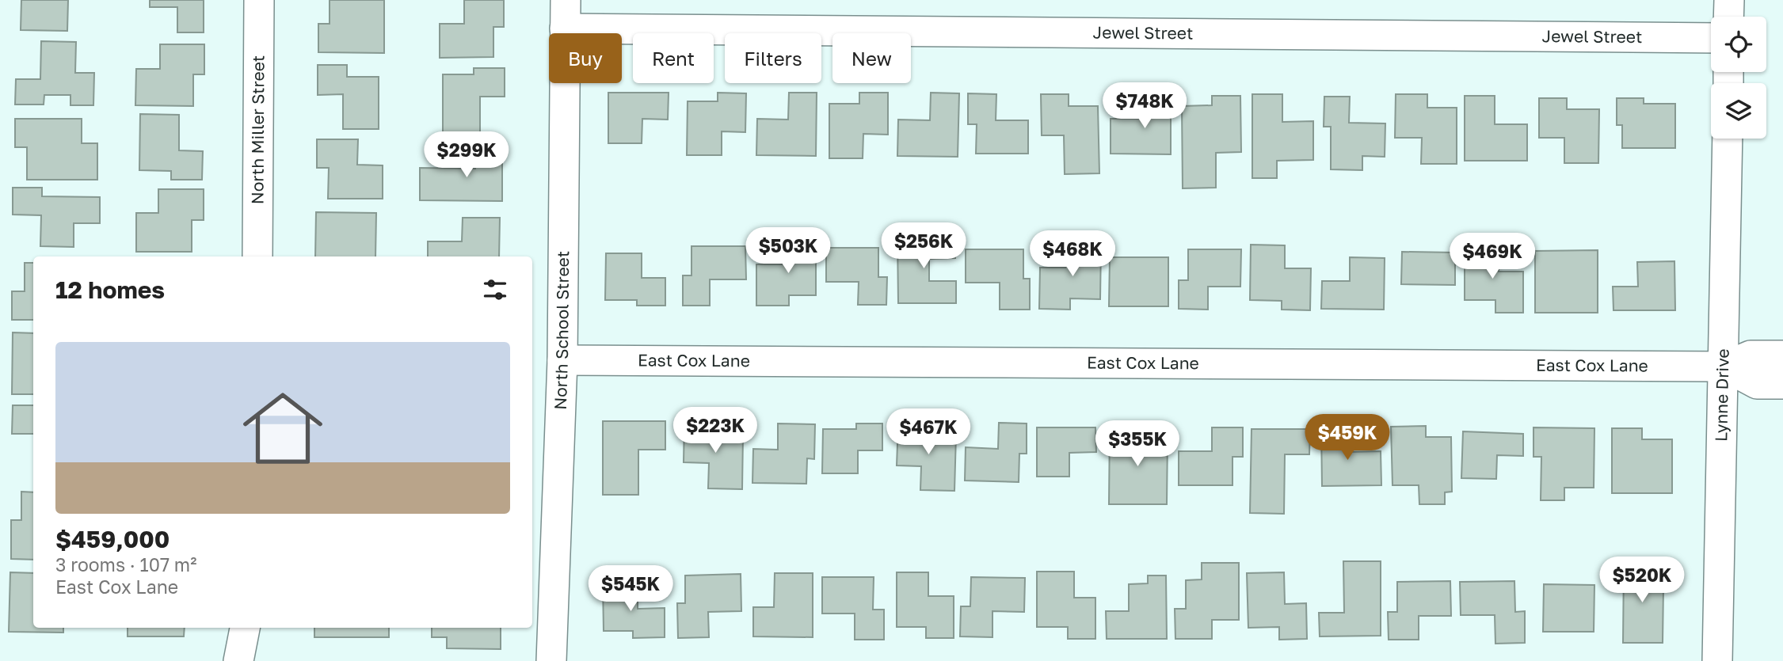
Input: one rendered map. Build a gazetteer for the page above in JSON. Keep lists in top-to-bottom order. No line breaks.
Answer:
{"streets":{"street":["Jewel Street","North Miller Street","North School Street","East Cox Lane","Lynne Drive"]},"crossings":[["Jewel Street","North School Street"],["North School Street","East Cox Lane"],["East Cox Lane","Lynne Drive"]],"page":{"chip":["Buy","Rent","Filters","New"],"price":["$748K","$299K","$256K","$503K","$468K","$469K","$223K","$467K","$459K","$355K","$520K","$545K"],"heading":"12 homes","list":[{"name":"$459,000","note":"3 rooms · 107 m² · East Cox Lane"}]}}
